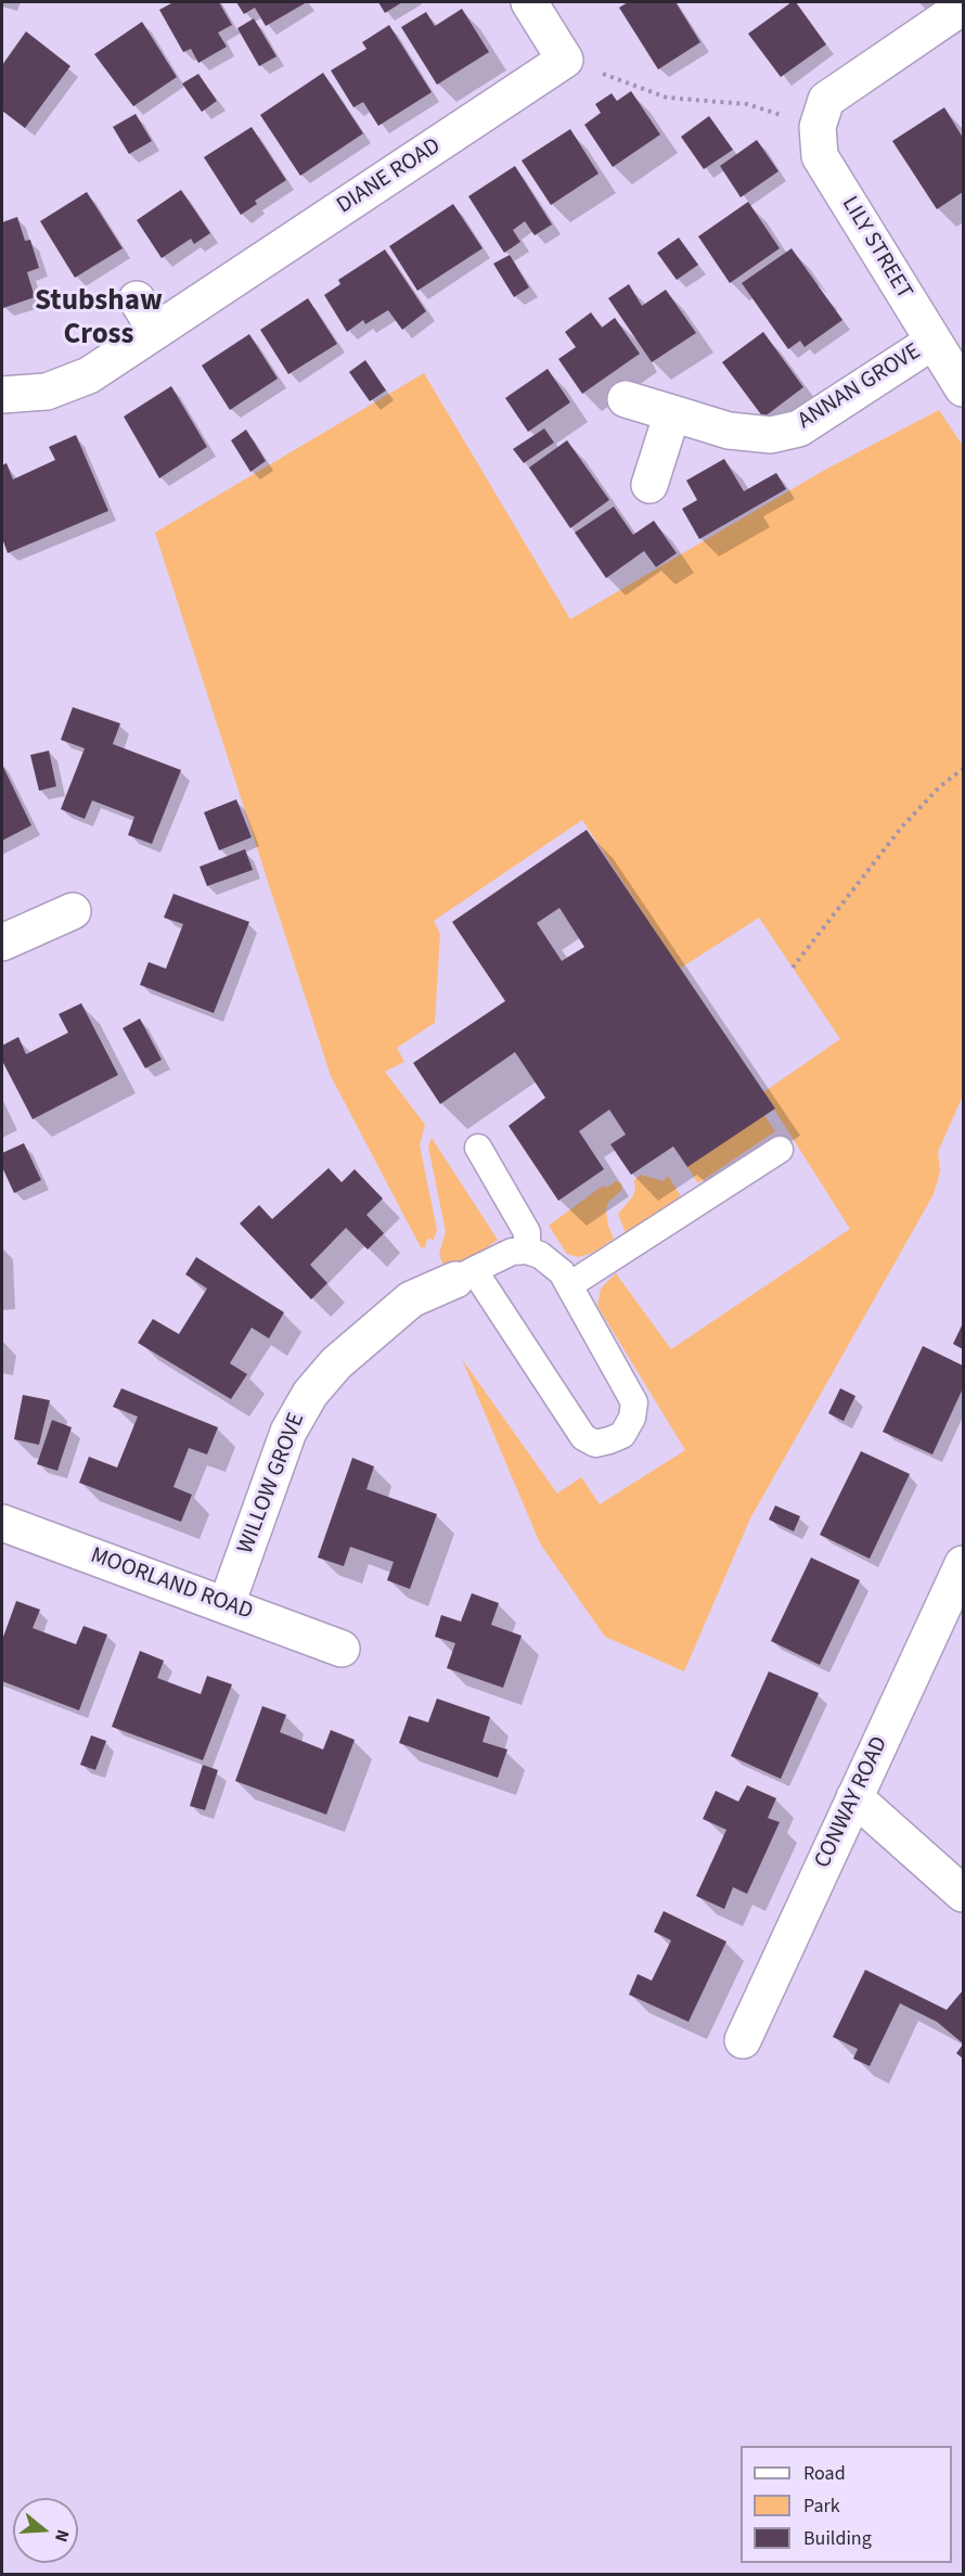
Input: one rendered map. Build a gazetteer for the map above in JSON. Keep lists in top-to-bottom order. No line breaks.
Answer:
{"streets":{"street":["DIANE ROAD","LILY STREET","ANNAN GROVE","WILLOW GROVE","MOORLAND ROAD","CONWAY ROAD"]},"crossings":[["LILY STREET","ANNAN GROVE"],["WILLOW GROVE","MOORLAND ROAD"]],"districts":["Stubshaw Cross"],"legend":["Road","Park","Building"],"north":"right"}
